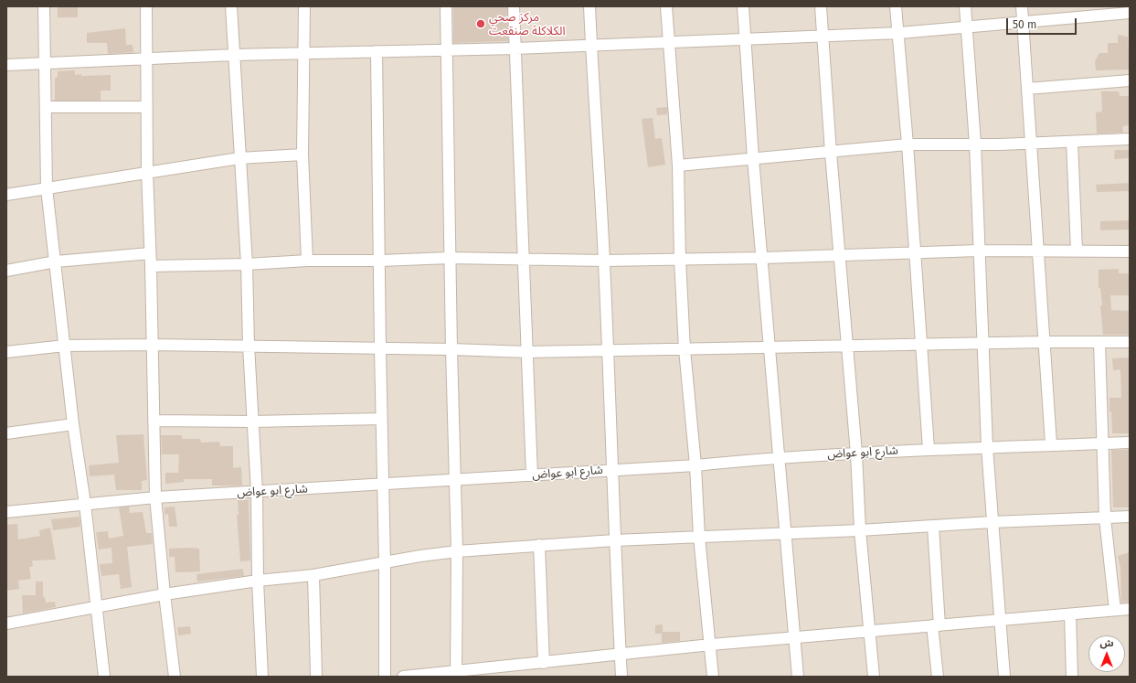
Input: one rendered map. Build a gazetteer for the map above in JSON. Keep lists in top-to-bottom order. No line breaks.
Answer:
{"streets":{"street":["شارع ابو عواض"]},"places":["مركز صحي الكلاكلة صنقعت"],"scale_bar":"50 m","north":"top"}
